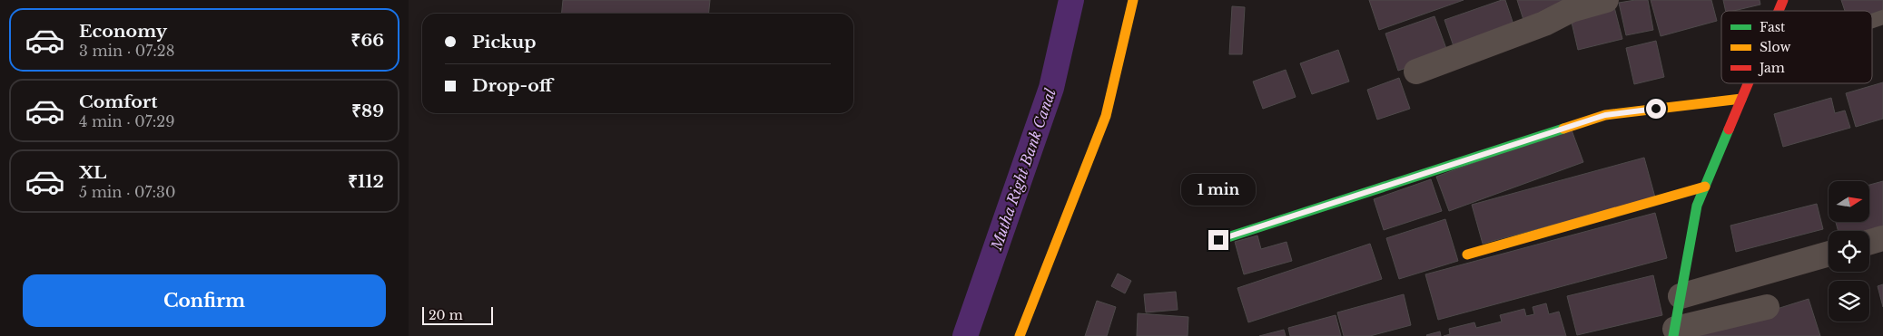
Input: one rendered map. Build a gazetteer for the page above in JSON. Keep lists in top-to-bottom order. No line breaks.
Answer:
{"water":["Mutha Right Bank Canal"],"legend":["Fast","Slow","Jam"],"scale_bar":"20 m","north":"right","page":{"list":[{"name":"Economy","note":"3 min · 07:28","value":"₹66"},{"name":"Comfort","note":"4 min · 07:29","value":"₹89"},{"name":"XL","note":"5 min · 07:30","value":"₹112"}],"banner":["Pickup","Drop-off"],"bubble":"1 min","buttons":"Confirm","scale":"20 m"}}
